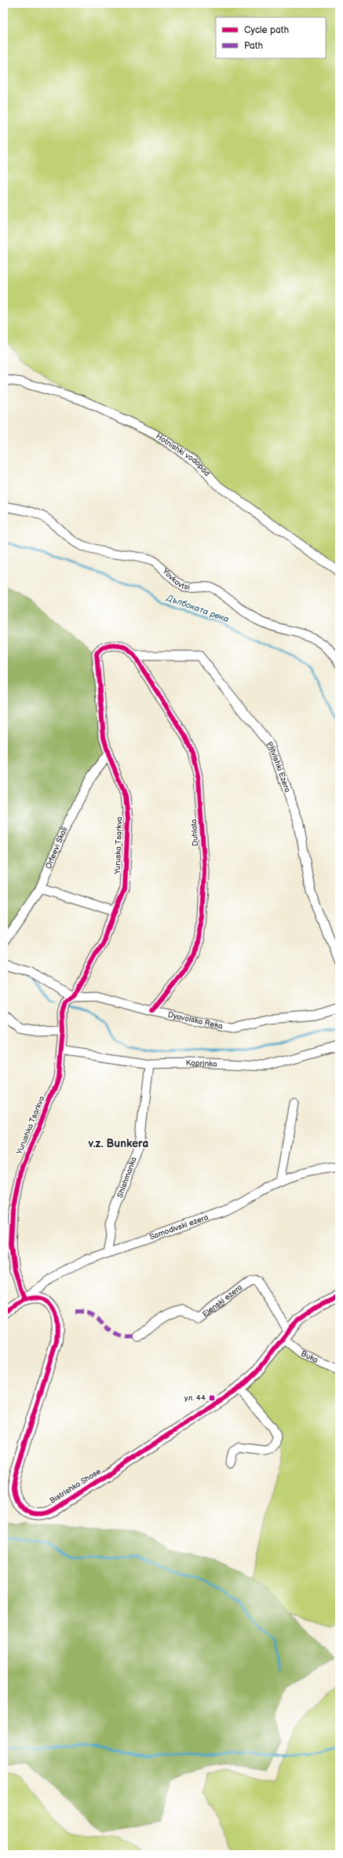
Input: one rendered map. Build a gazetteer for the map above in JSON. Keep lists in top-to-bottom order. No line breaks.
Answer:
{"streets":{"street":["Hotnishki vodopad","Yovkovtsi","Plitvishki Ezera","Duhlata","Yuruska Tsarkva","Orfeevi Skali","Dyavolska Reka","Koprinka","Yurushka Tsarkva","Shishmanka","Samodivski ezera","Elenski ezera","Buka","Bistrishko Shose"]},"crossings":[["Plitvishki Ezera","Duhlata"],["Plitvishki Ezera","Yuruska Tsarkva"],["Duhlata","Yuruska Tsarkva"],["Duhlata","Dyavolska Reka"],["Yuruska Tsarkva","Orfeevi Skali"],["Yuruska Tsarkva","Dyavolska Reka"],["Yuruska Tsarkva","Yurushka Tsarkva"],["Dyavolska Reka","Yurushka Tsarkva"],["Koprinka","Yurushka Tsarkva"],["Koprinka","Shishmanka"],["Yurushka Tsarkva","Samodivski ezera"],["Yurushka Tsarkva","Bistrishko Shose"],["Shishmanka","Samodivski ezera"],["Samodivski ezera","Bistrishko Shose"],["Elenski ezera","Buka"],["Elenski ezera","Bistrishko Shose"],["Buka","Bistrishko Shose"]],"districts":["v.z. Bunkera"],"water":["Дълбоката река"],"places":{"transit":["ул. 44"]},"legend":["Cycle path","Path"]}
